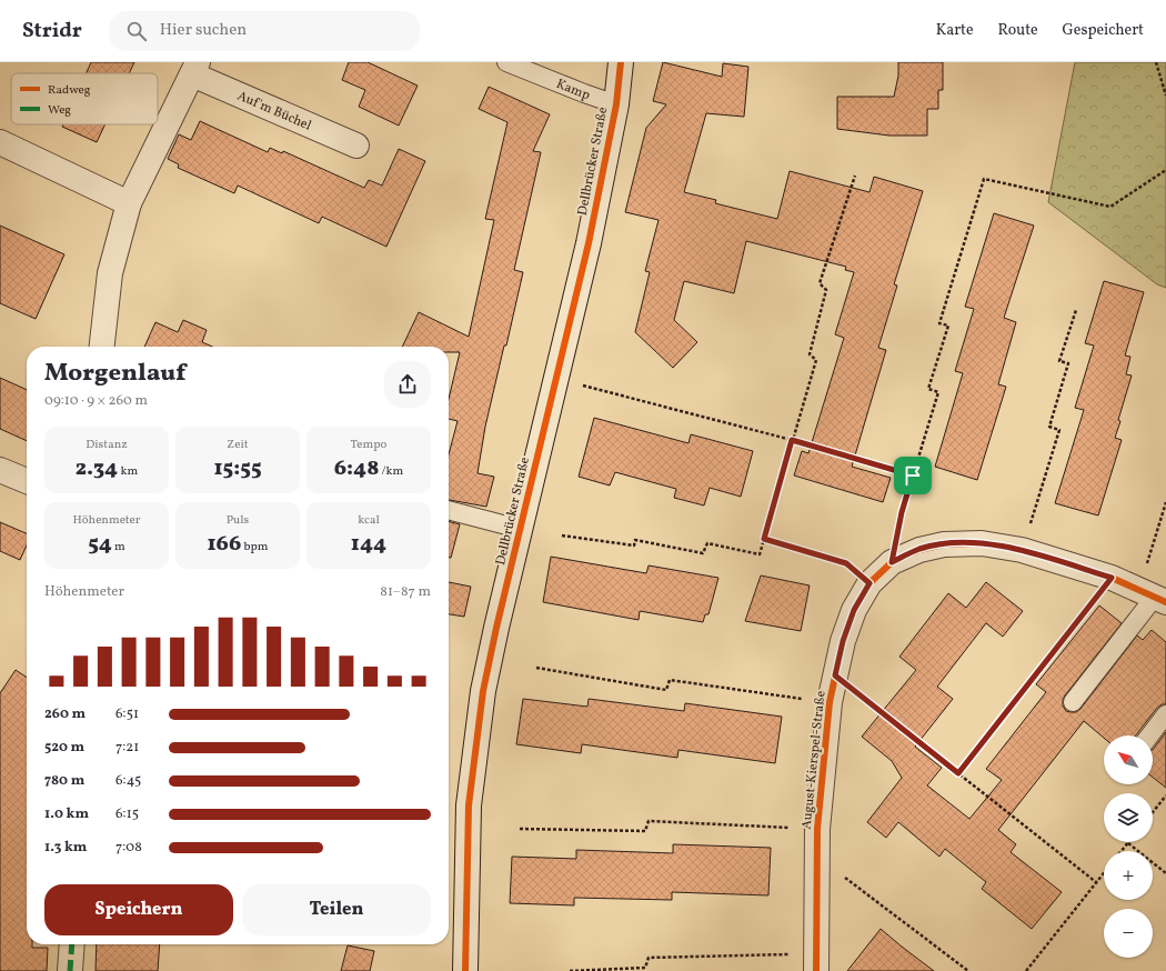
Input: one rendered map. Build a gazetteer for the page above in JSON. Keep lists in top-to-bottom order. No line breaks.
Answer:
{"streets":{"street":["Auf'm Büchel","Dellbrücker Straße","August-Kierspel-Straße"],"lane":["Kamp"]},"crossings":[["Kamp","Dellbrücker Straße"]],"legend":["Radweg","Weg"],"north":"top left","page":{"header":"Stridr","search":"Hier suchen","nav":["Karte","Route","Gespeichert"],"heading":["Morgenlauf","09:10 · 9 × 260 m"],"stats":[["Distanz","2.34 km"],["Zeit","15:55"],["Tempo","6:48 /km"],["Höhenmeter","54 m"],["Puls","166 bpm"],["kcal","144"]],"chart":["Höhenmeter","81–87 m"],"list":[{"name":"260 m","note":"6:51"},{"name":"520 m","note":"7:21"},{"name":"780 m","note":"6:45"},{"name":"1.0 km","note":"6:15"},{"name":"1.3 km","note":"7:08"}],"map_buttons":["+","−"],"buttons":["Speichern","Teilen"]}}
